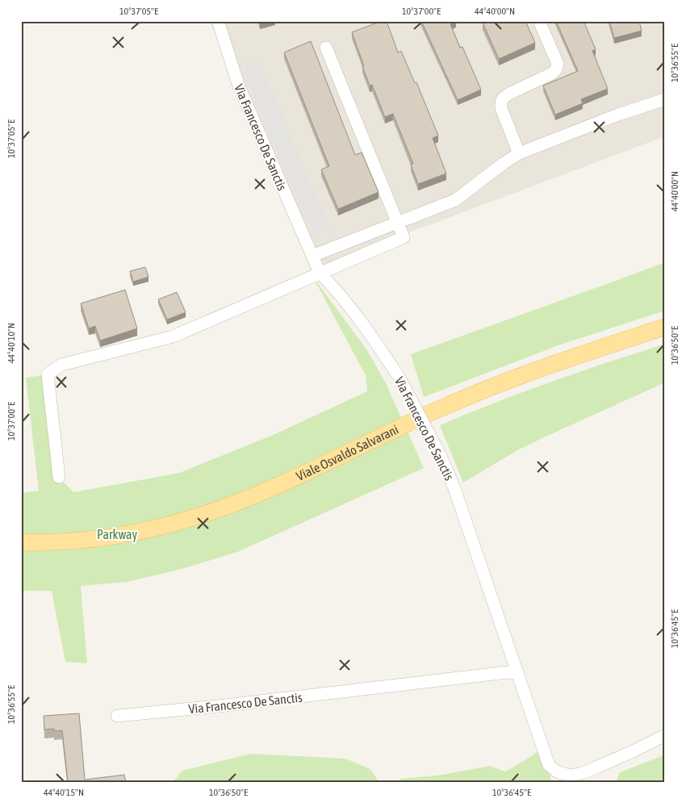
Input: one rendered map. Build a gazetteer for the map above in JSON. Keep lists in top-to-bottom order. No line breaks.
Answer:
{"streets":{"main road":["Viale Osvaldo Salvarani"],"street":["Via Francesco De Sanctis"]},"parks":["Parkway"],"coordinates":["10°37'05\"E","10°37'00\"E","44°40'00\"N","10°36'55\"E","44°40'10\"N","10°36'50\"E","10°36'45\"E","44°40'15\"N"]}
